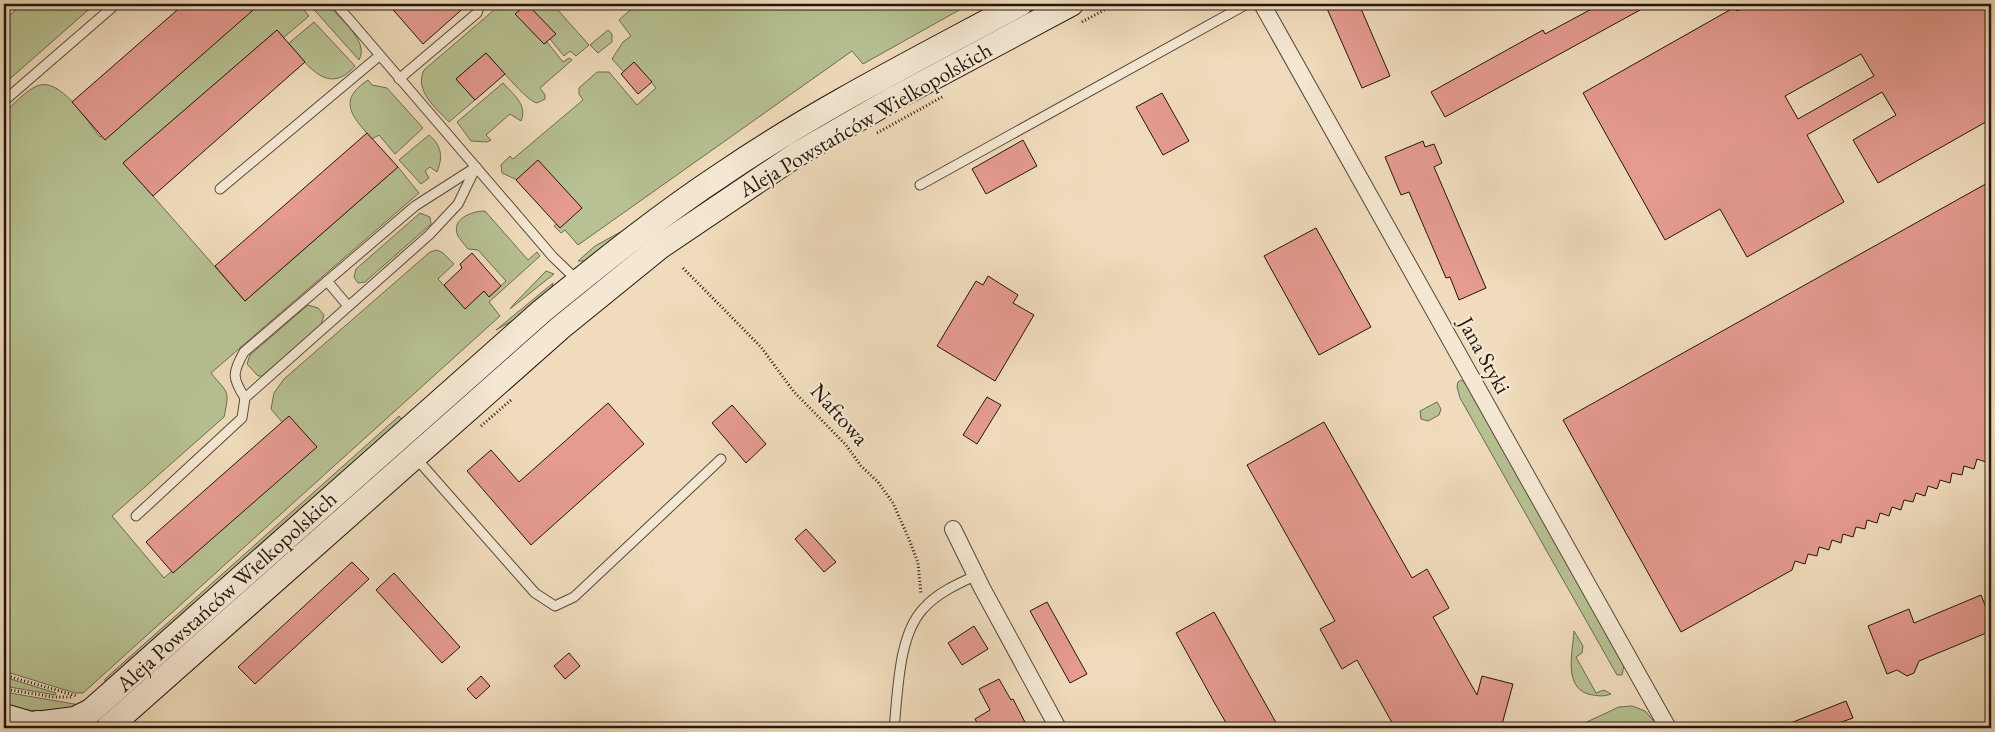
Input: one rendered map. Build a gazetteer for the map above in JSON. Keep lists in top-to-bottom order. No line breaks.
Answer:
{"streets":{"main road":["Aleja Powstańców Wielkopolskich"],"street":["Jana Styki"],"path":["Naftowa"]}}
